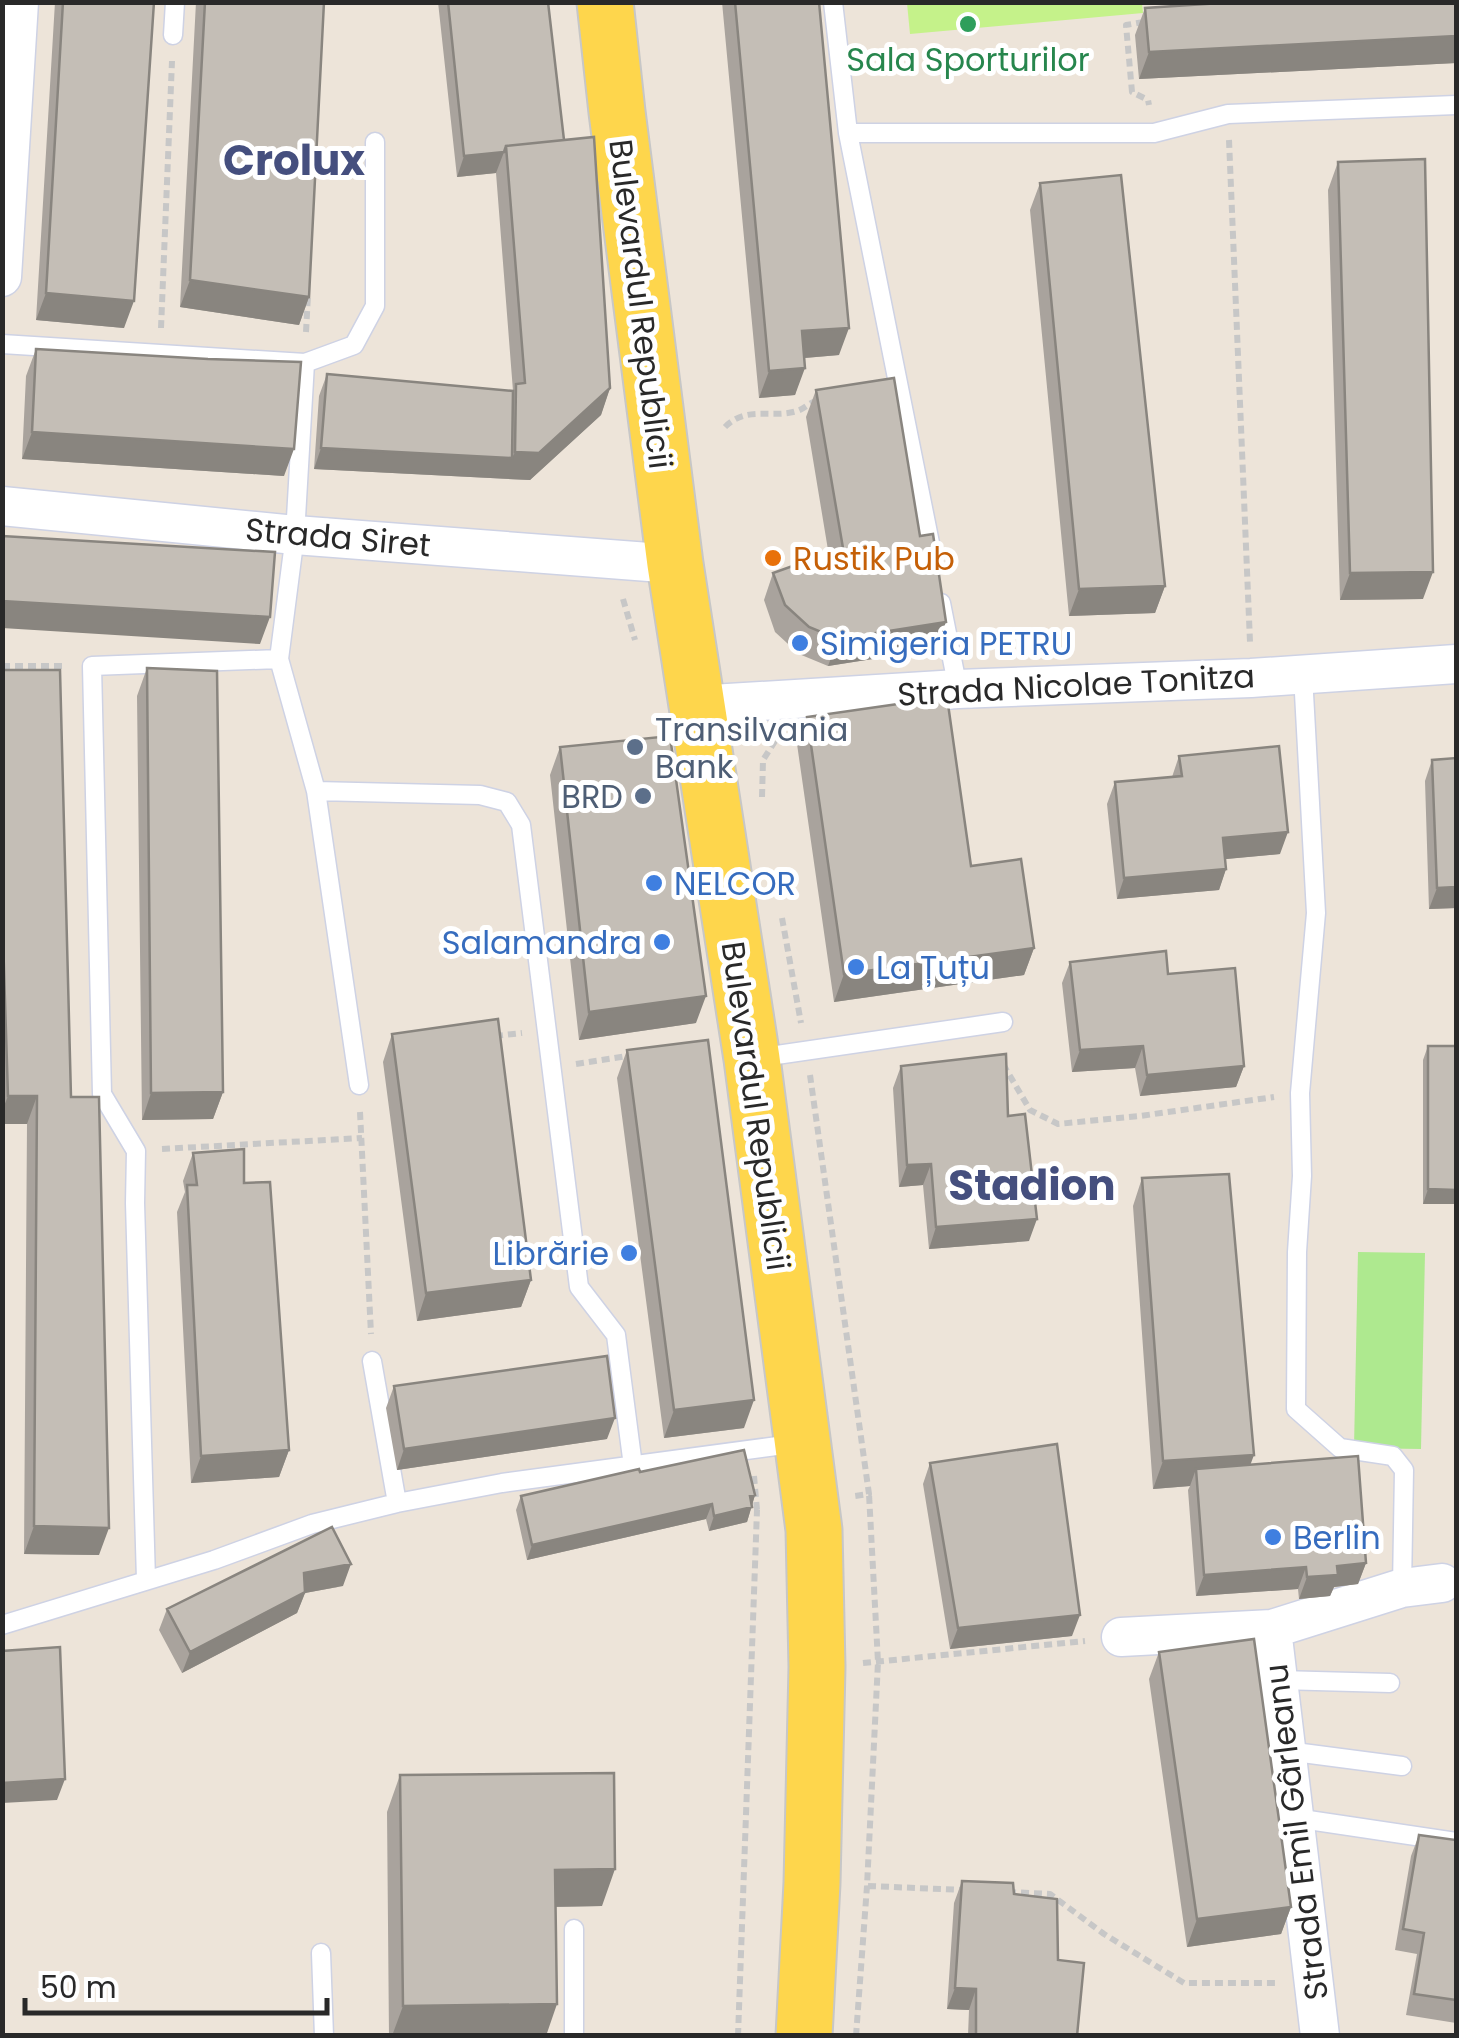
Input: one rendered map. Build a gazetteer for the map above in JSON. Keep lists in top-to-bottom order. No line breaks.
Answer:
{"streets":{"main road":["Bulevardul Republicii"],"street":["Strada Siret","Strada Nicolae Tonitza","Strada Emil Gârleanu"]},"crossings":[["Bulevardul Republicii","Strada Siret"],["Bulevardul Republicii","Strada Nicolae Tonitza"]],"districts":["Crolux","Stadion"],"places":["Sala Sporturilor","Rustik Pub","Simigeria PETRU","Transilvania Bank","BRD","NELCOR","Salamandra","La Țuțu","Librărie","Berlin"],"scale_bar":"50 m"}
